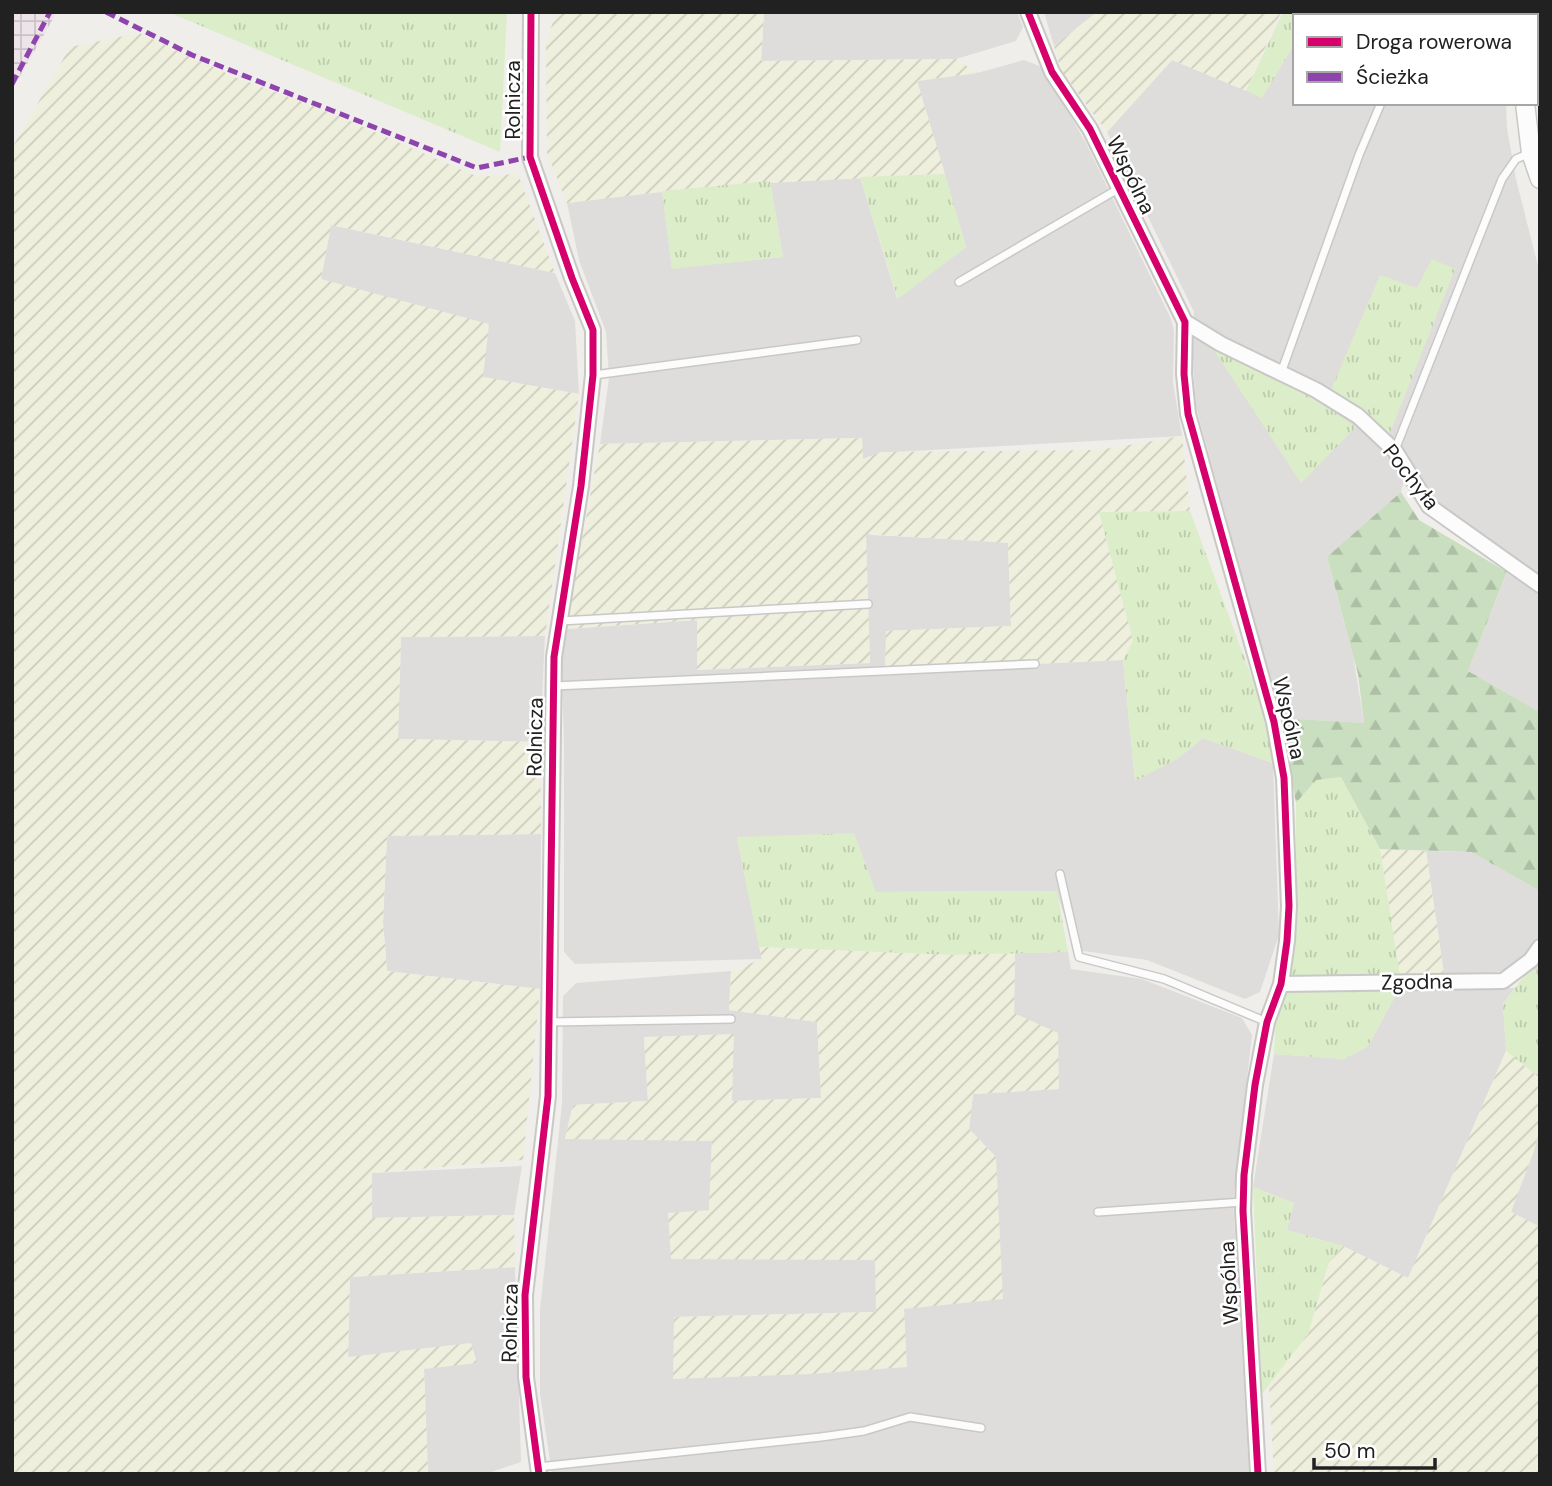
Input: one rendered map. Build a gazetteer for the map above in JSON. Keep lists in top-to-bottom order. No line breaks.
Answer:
{"streets":{"street":["Rolnicza","Wspólna","Pochyła","Zgodna"]},"crossings":[["Wspólna","Pochyła"],["Wspólna","Zgodna"]],"legend":["Droga rowerowa","Ścieżka"],"scale_bar":"50 m"}
